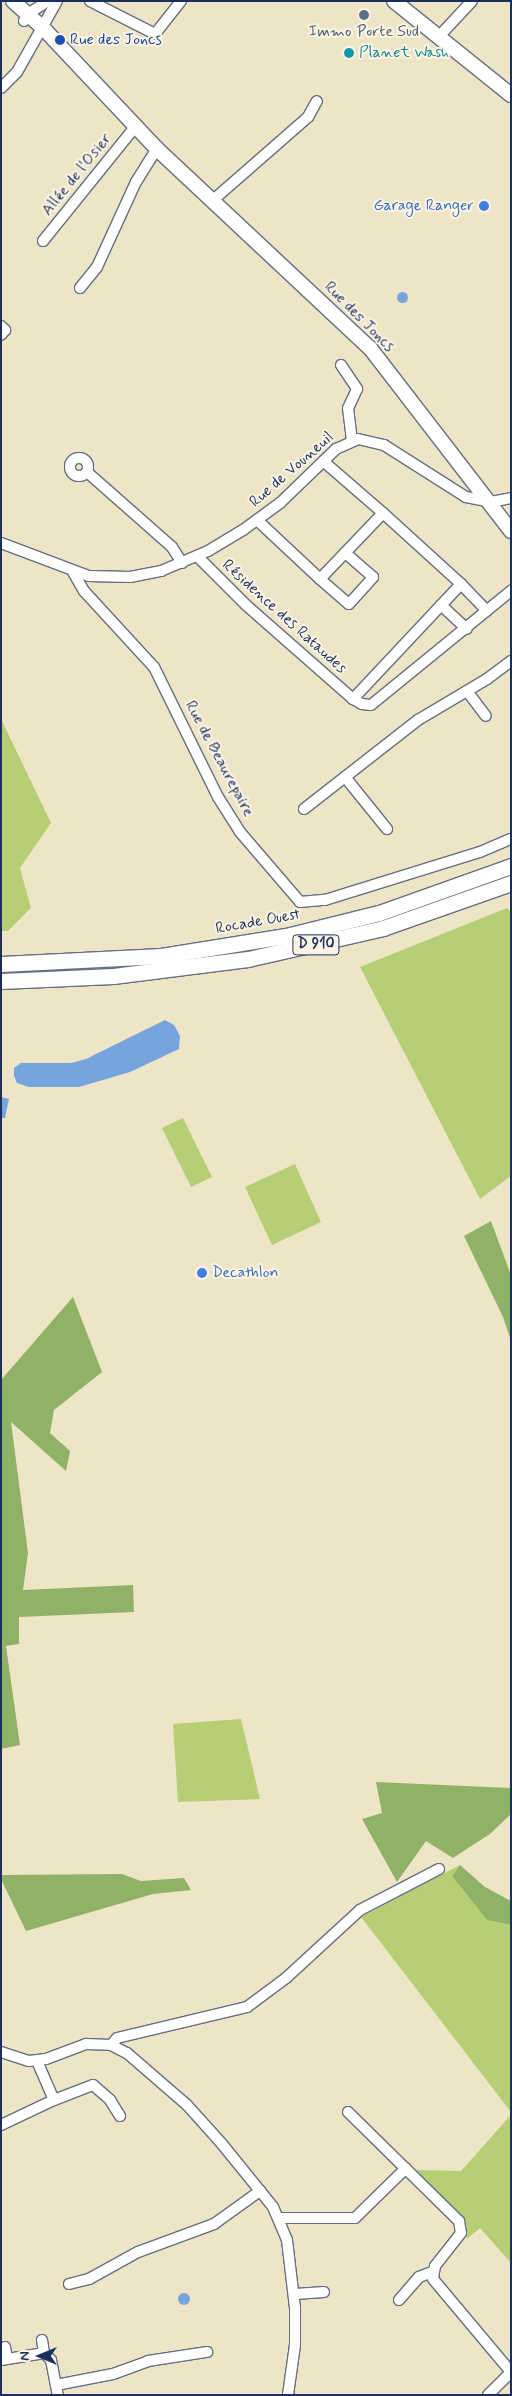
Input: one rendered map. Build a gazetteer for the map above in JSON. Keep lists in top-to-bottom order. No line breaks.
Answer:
{"streets":{"main road":["Rocade Ouest","D 910"],"street":["Allée de l'Osier","Rue des Joncs","Rue de Vouneuil","Résidence des Rataudes","Rue de Beaurepaire"]},"crossings":[["Allée de l'Osier","Rue des Joncs"],["Rue des Joncs","Rue de Vouneuil"],["Rue de Vouneuil","Résidence des Rataudes"],["Rue de Vouneuil","Rue de Beaurepaire"]],"places":["Immo Porte Sud","Rue des Joncs","Planet Wash","Garage Ranger","Decathlon"],"north":"left"}
